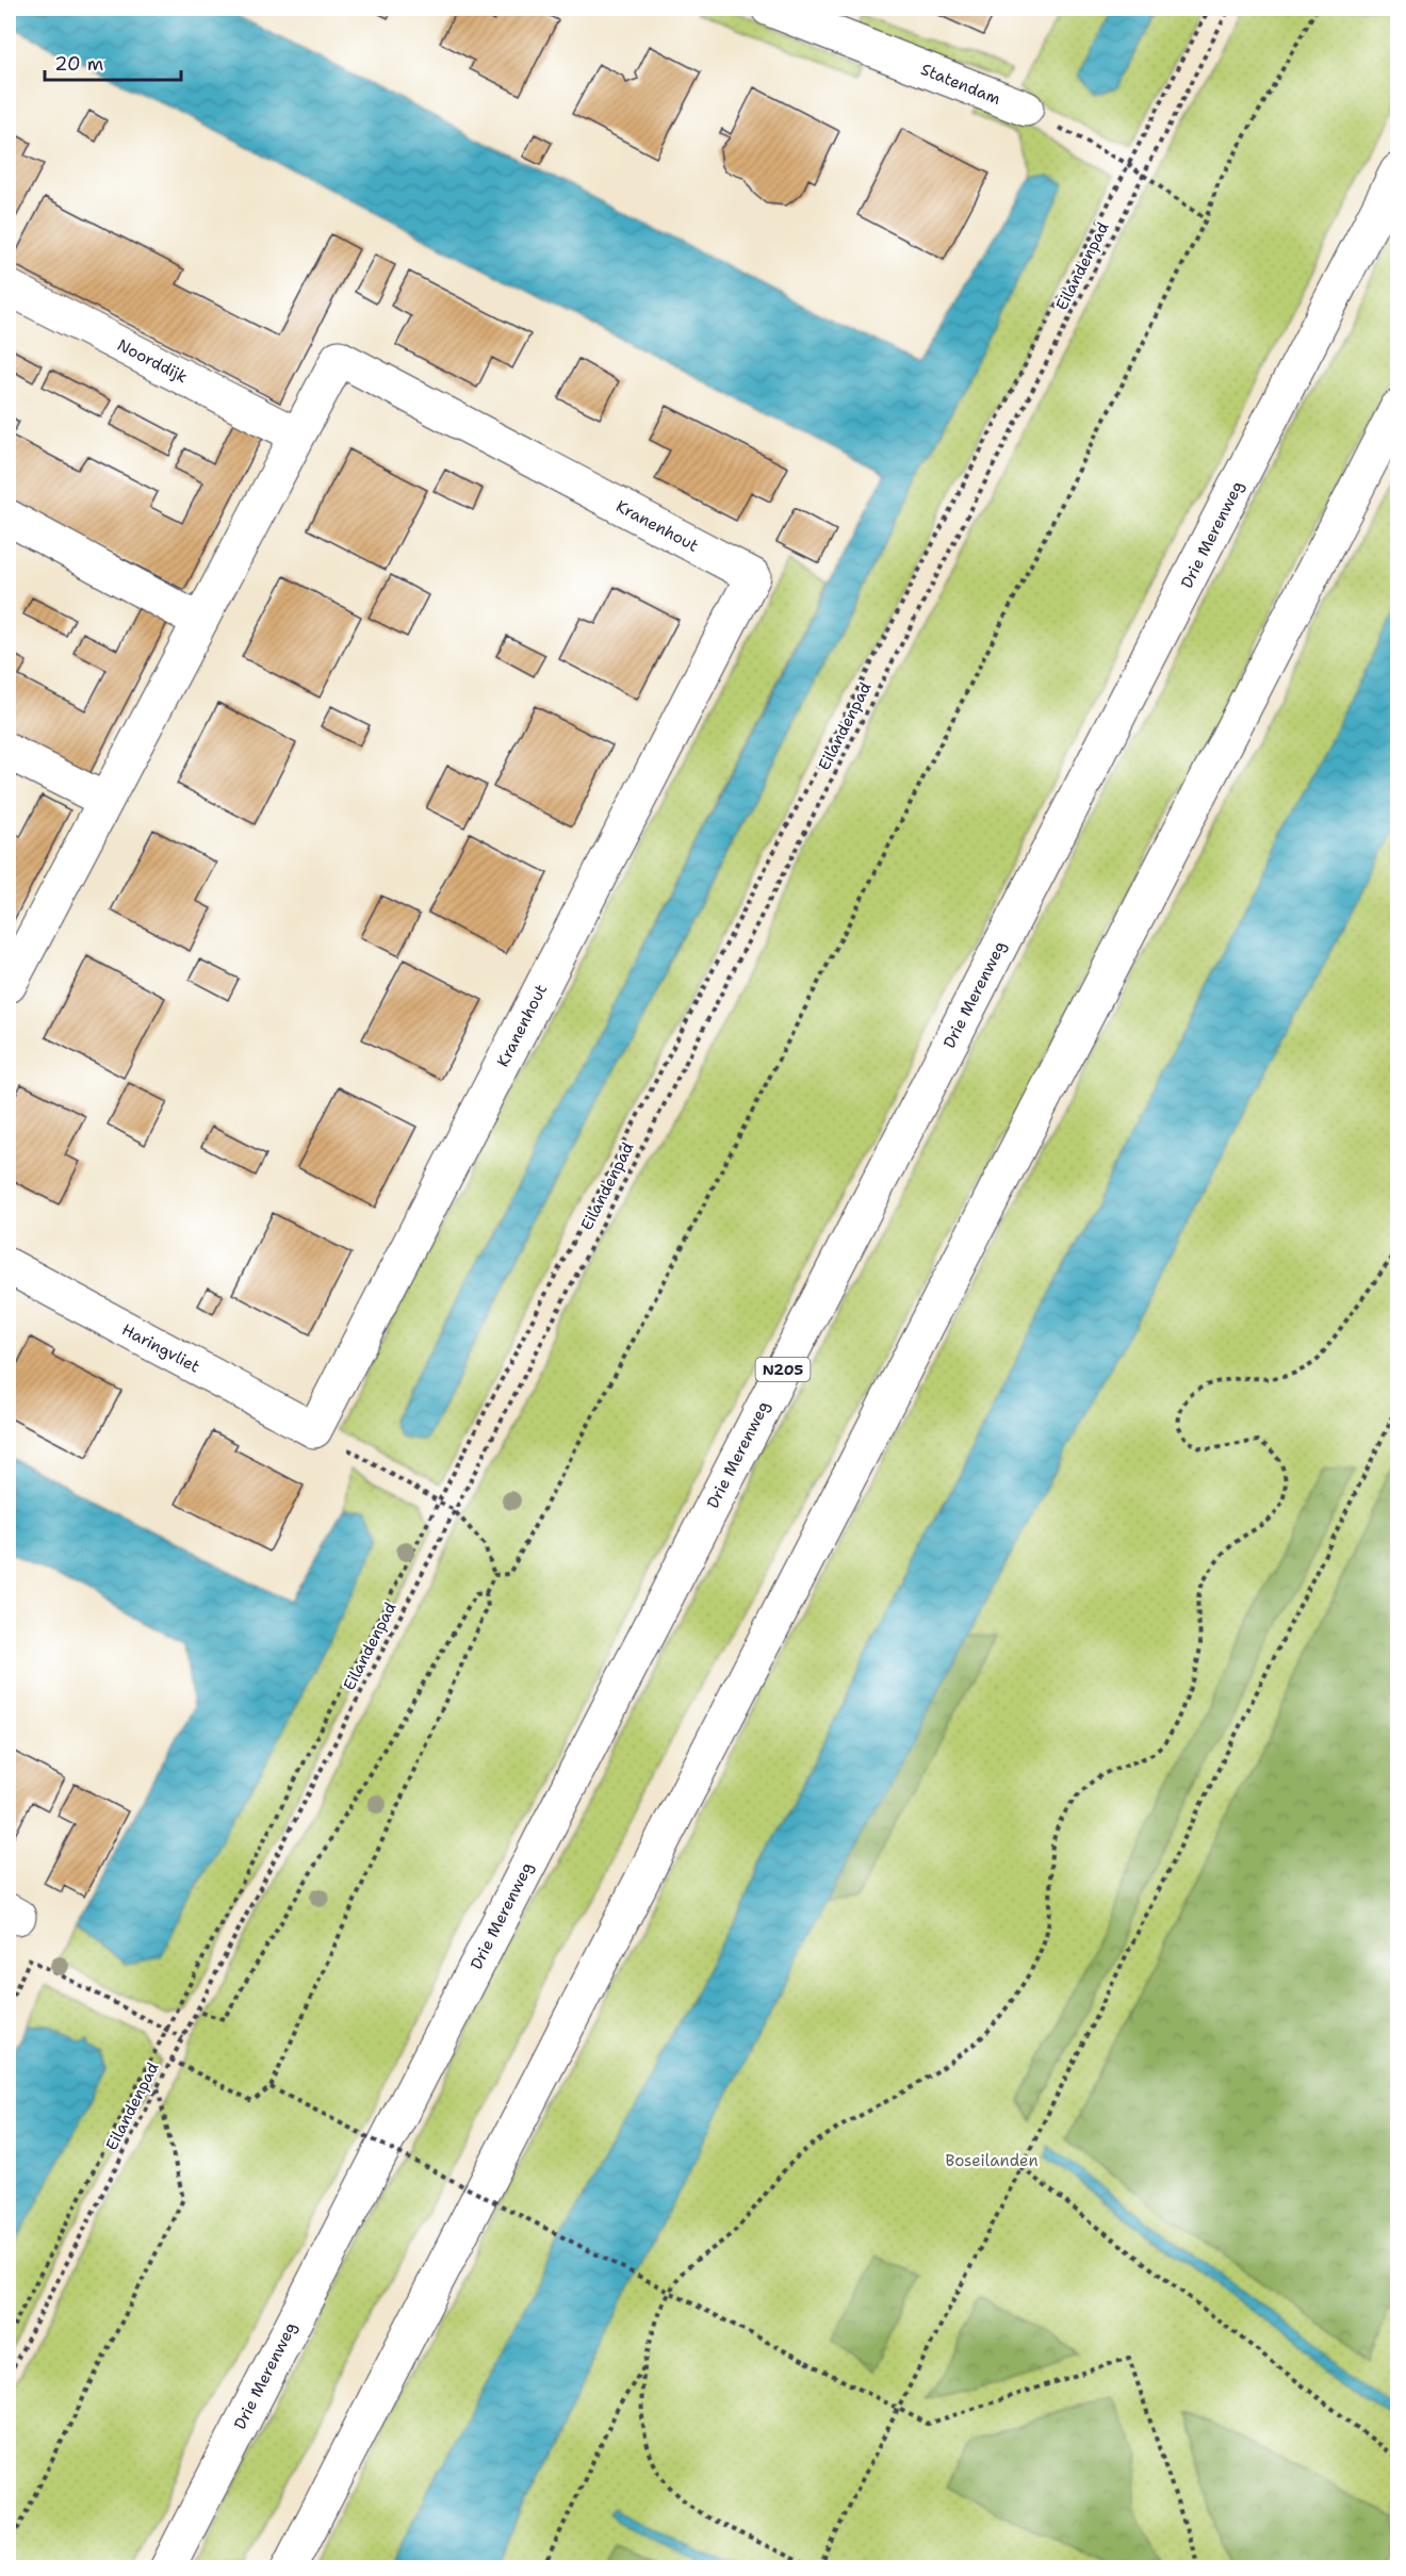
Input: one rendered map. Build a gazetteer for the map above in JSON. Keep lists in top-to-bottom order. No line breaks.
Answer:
{"streets":{"main road":["Statendam","Noorddijk","Kranenhout","Drie Merenweg","Haringvliet","N205"],"path":["Eilandenpad"]},"crossings":[["Noorddijk","Kranenhout"],["Kranenhout","Haringvliet"]],"parks":["Boseilanden"],"scale_bar":"20 m"}
